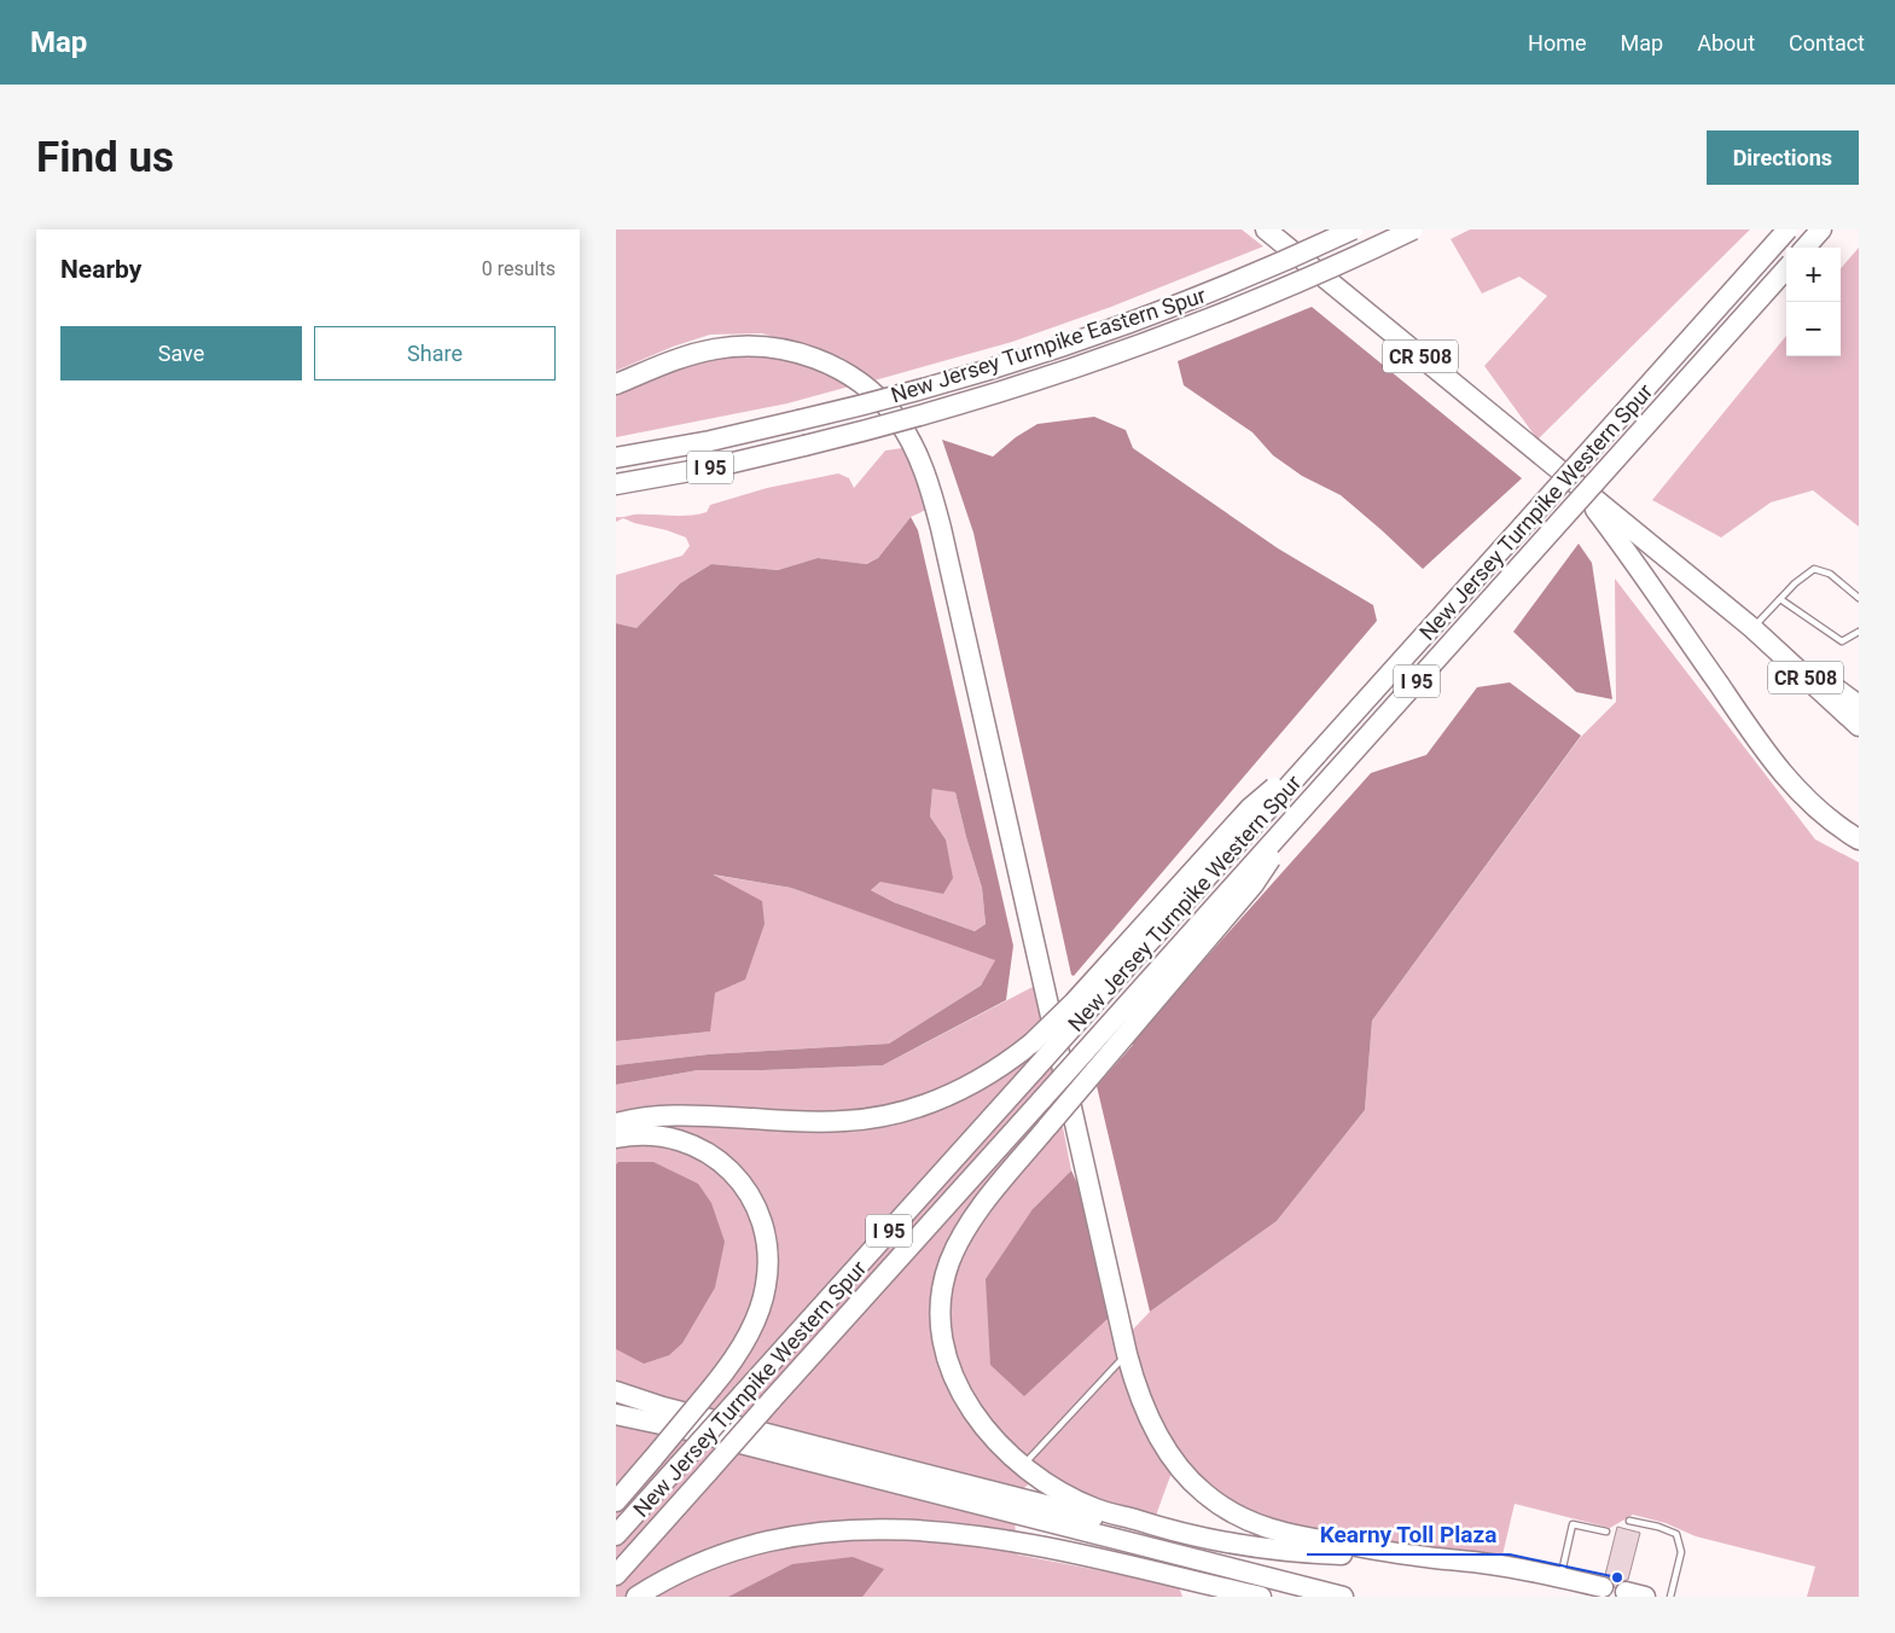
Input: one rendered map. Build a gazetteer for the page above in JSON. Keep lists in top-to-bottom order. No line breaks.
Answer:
{"streets":{"highway":["New Jersey Turnpike Eastern Spur","CR 508","I 95","New Jersey Turnpike Western Spur"]},"places":["Kearny Toll Plaza"],"page":{"header":"Map","nav":["Home","Map","About","Contact"],"buttons":["Directions",["Save","Share"]],"title":"Find us","heading":["Nearby","0 results"],"map_buttons":["+","−"]}}
